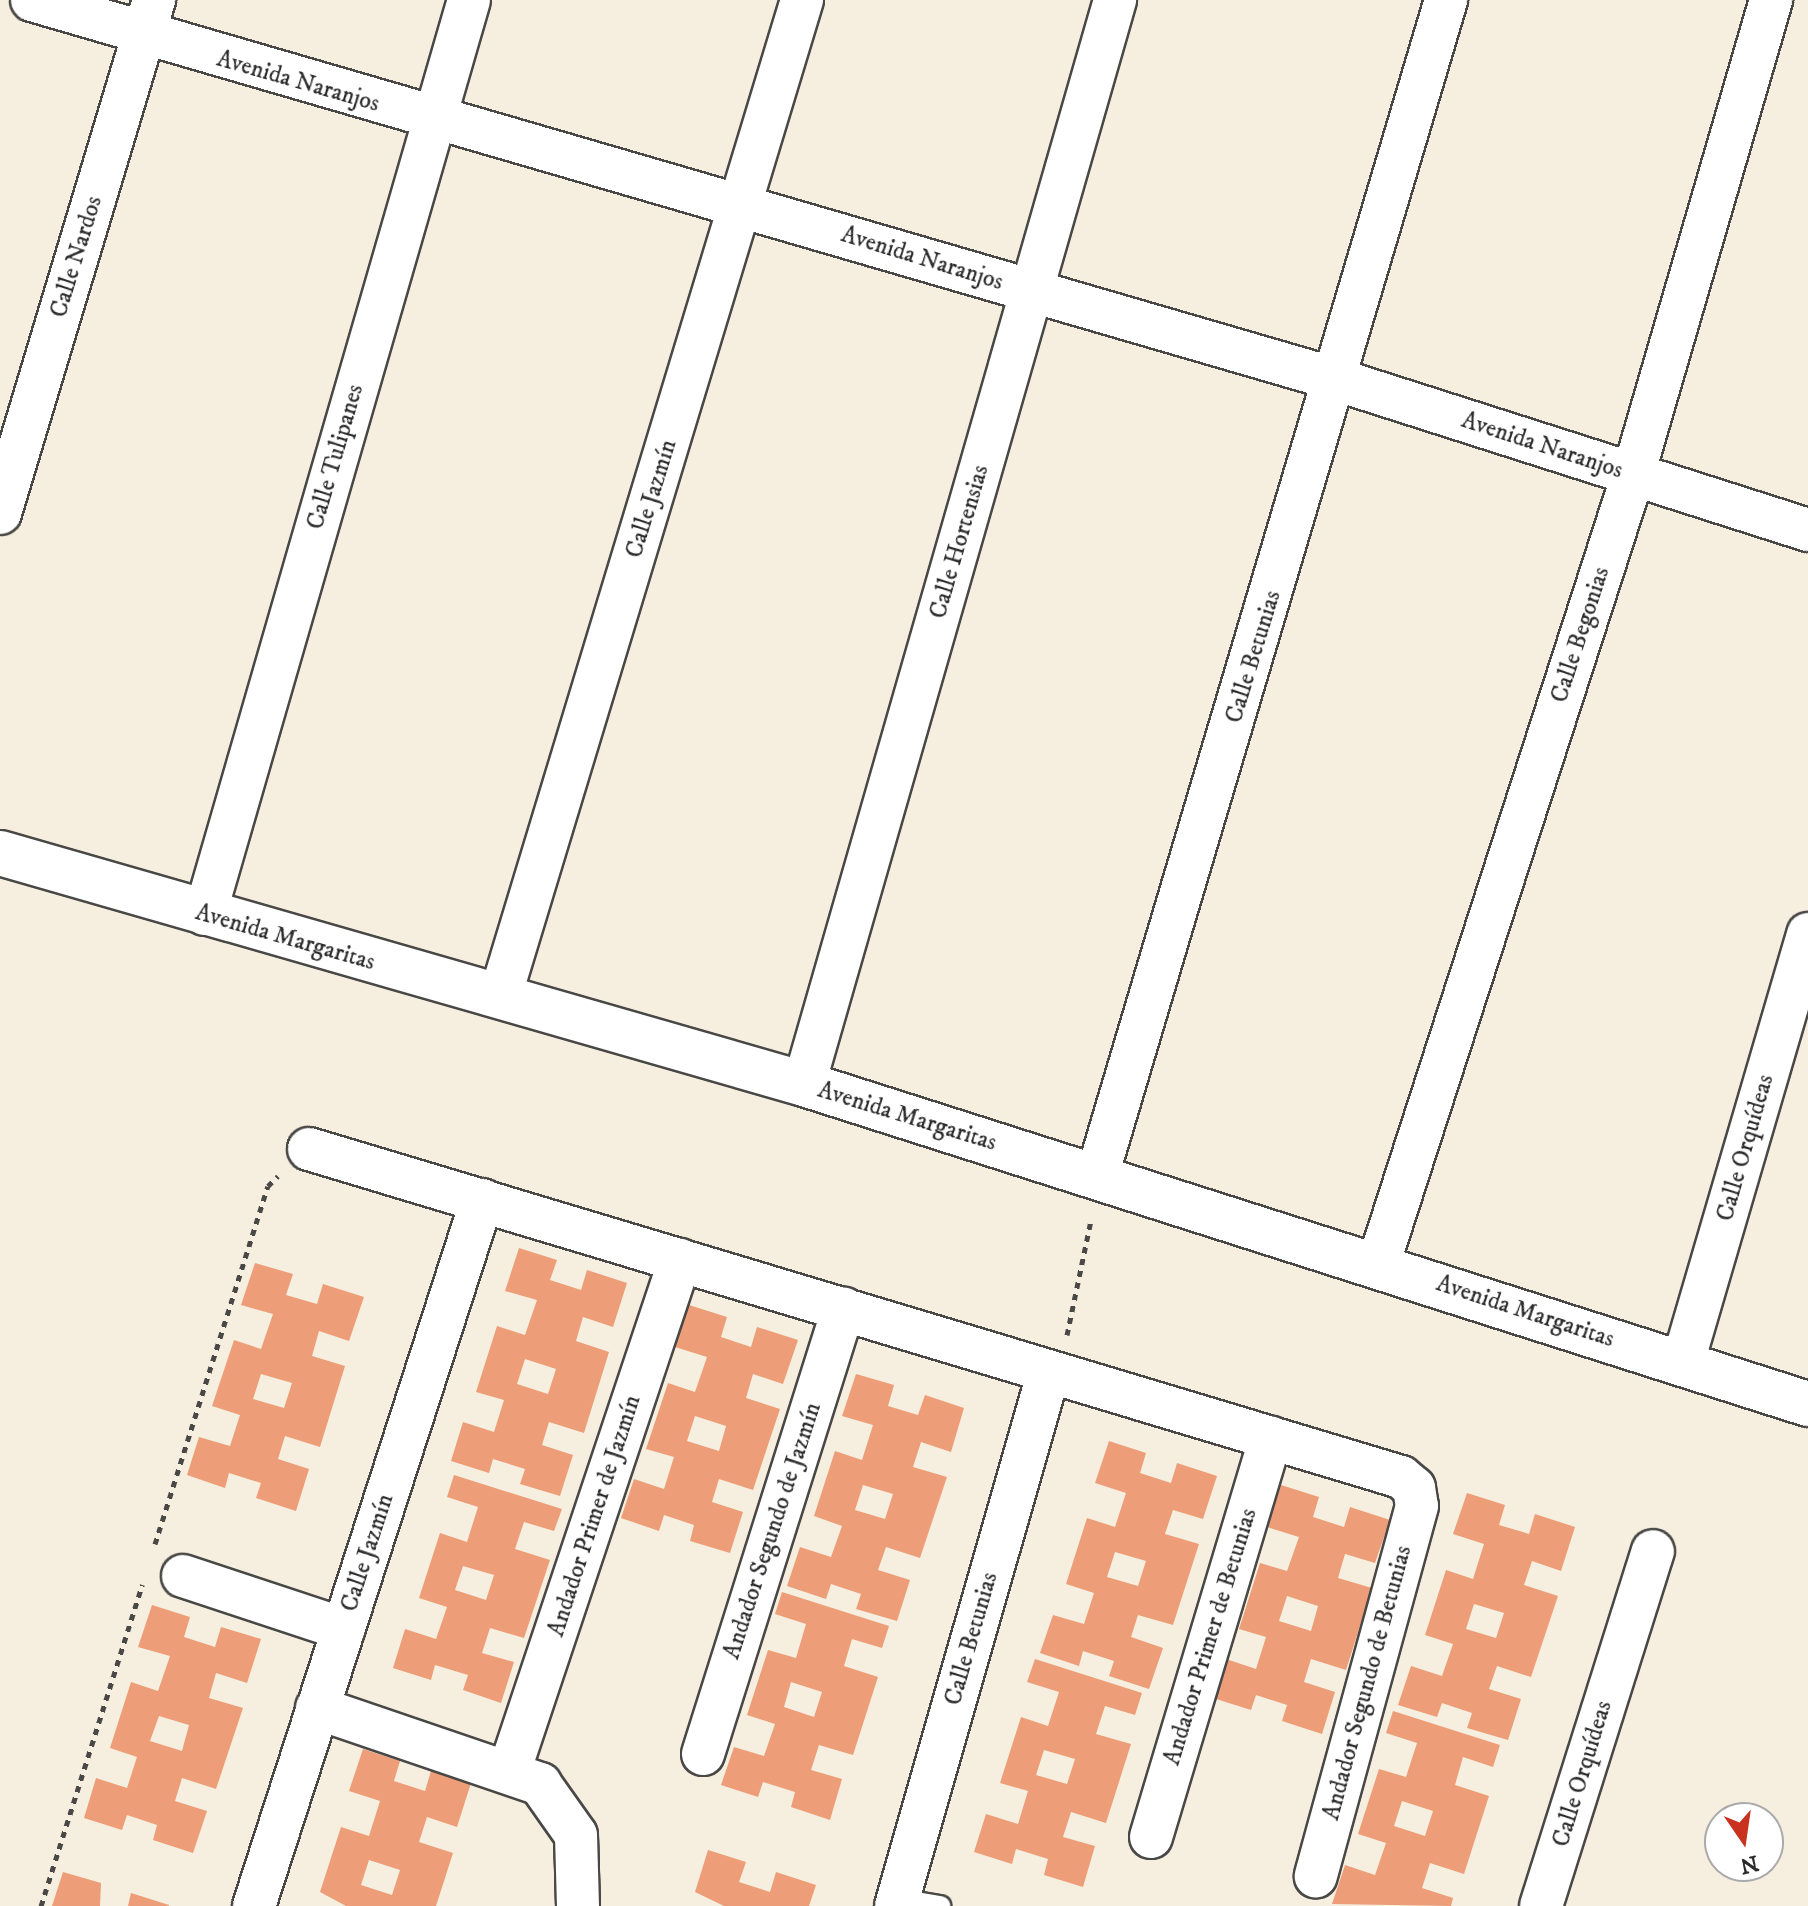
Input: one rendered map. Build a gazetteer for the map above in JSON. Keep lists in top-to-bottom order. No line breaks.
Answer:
{"streets":{"street":["Avenida Naranjos","Calle Nardos","Calle Tulipanes","Calle Jazmín","Calle Hortensias","Calle Begonias","Calle Betunias","Avenida Margaritas","Calle Orquídeas","Andador Primer de Jazmín","Andador Segundo de Jazmín","Andador Primer de Betunias","Andador Segundo de Betunias"]},"crossings":[["Avenida Naranjos","Calle Nardos"],["Avenida Naranjos","Calle Tulipanes"],["Avenida Naranjos","Calle Jazmín"],["Avenida Naranjos","Calle Hortensias"],["Avenida Naranjos","Calle Begonias"],["Avenida Naranjos","Calle Betunias"],["Calle Tulipanes","Avenida Margaritas"],["Calle Jazmín","Avenida Margaritas"],["Calle Hortensias","Avenida Margaritas"],["Calle Begonias","Avenida Margaritas"],["Calle Betunias","Avenida Margaritas"],["Avenida Margaritas","Calle Orquídeas"],["Andador Primer de Betunias","Andador Segundo de Betunias"]],"north":"bottom"}
